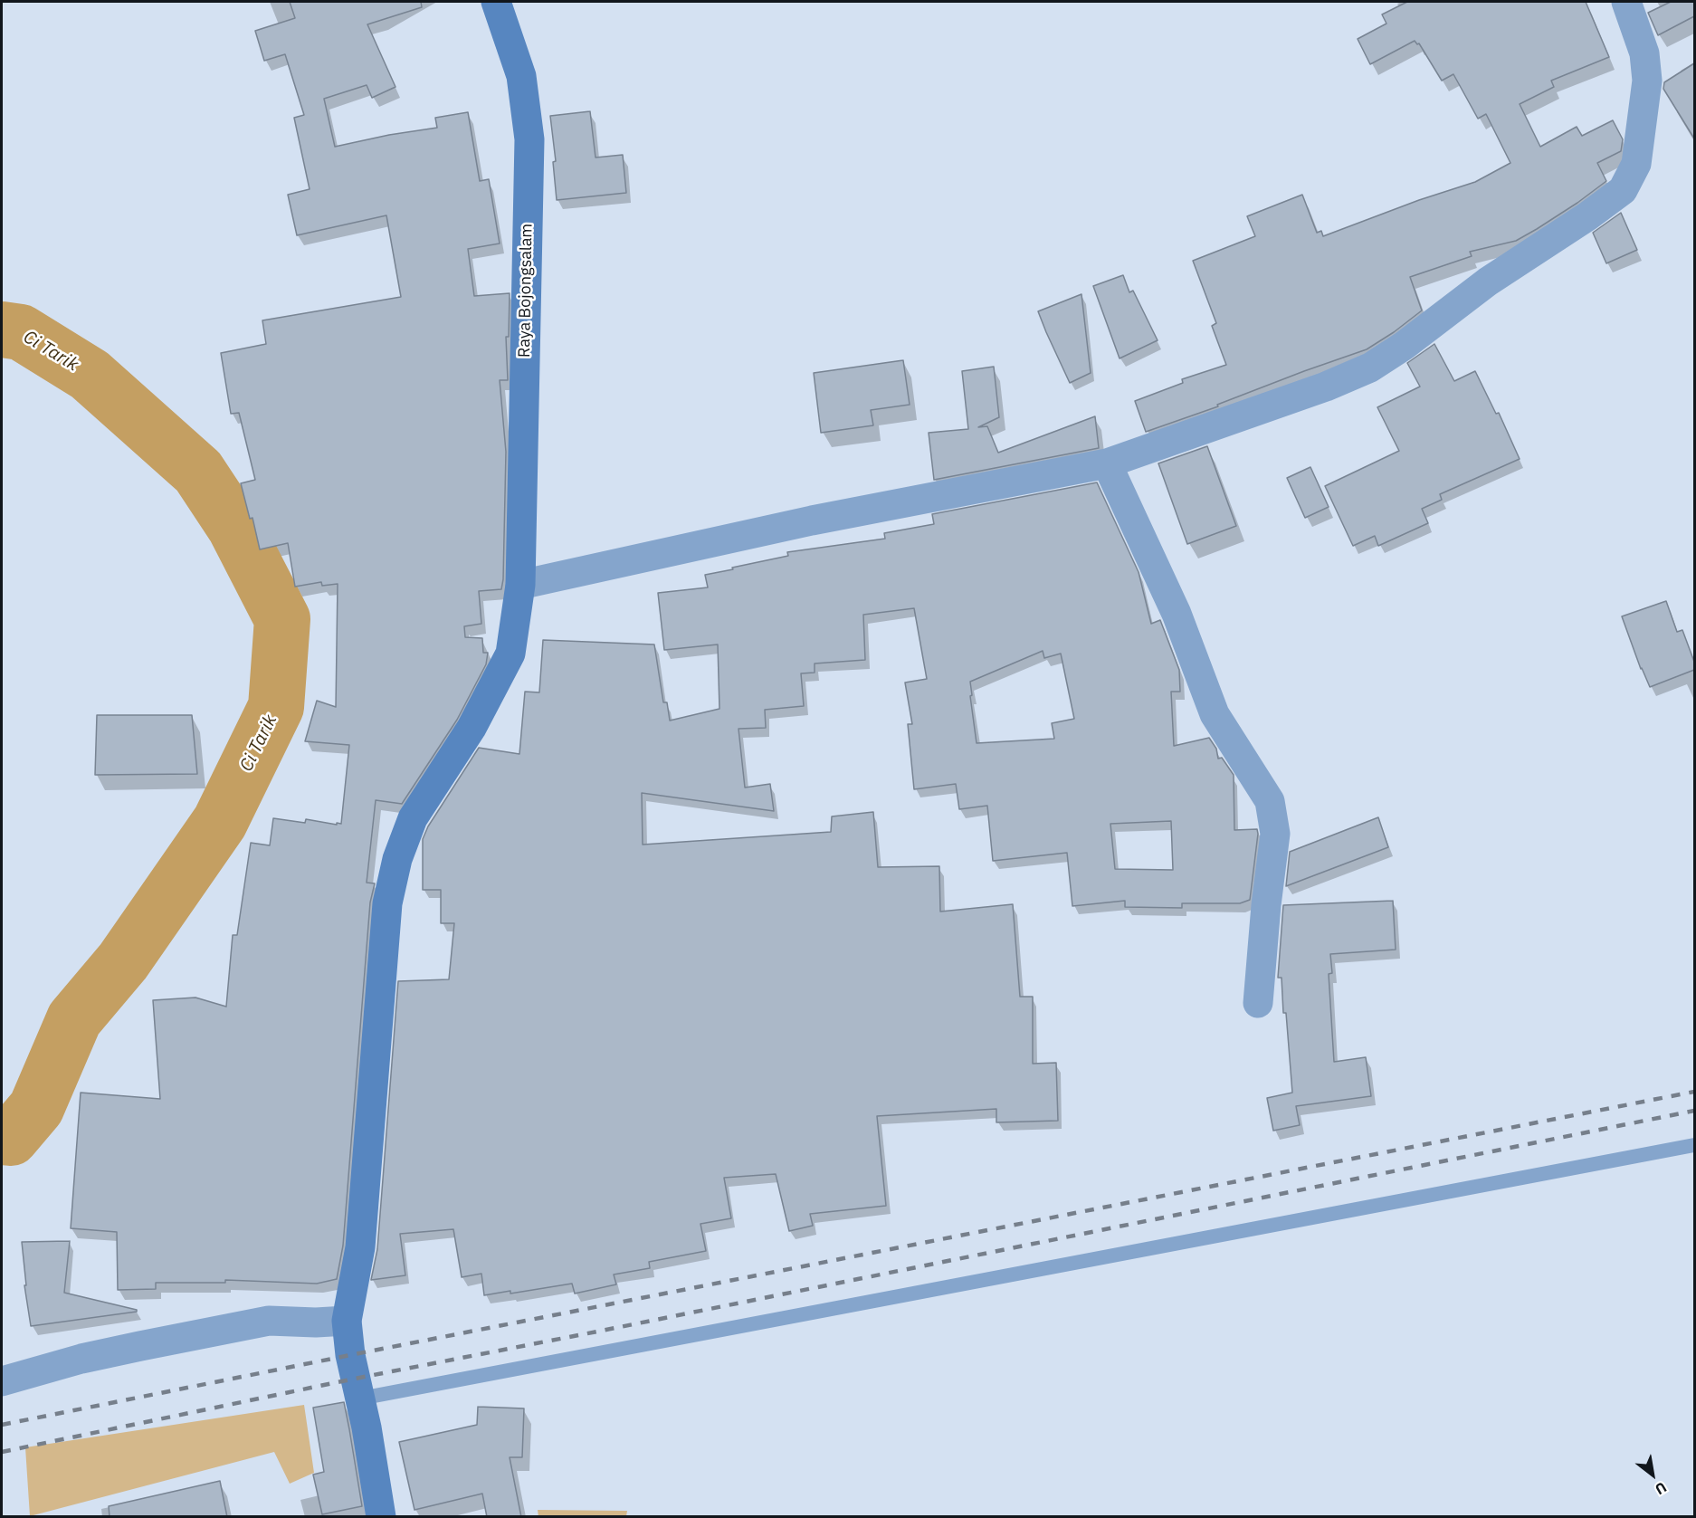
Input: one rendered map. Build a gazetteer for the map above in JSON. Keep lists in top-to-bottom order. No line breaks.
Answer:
{"streets":{"main road":["Raya Bojongsalam"]},"water":["Ci Tarik"],"north":"bottom right"}
